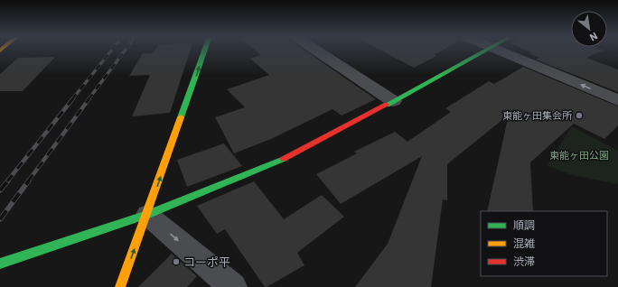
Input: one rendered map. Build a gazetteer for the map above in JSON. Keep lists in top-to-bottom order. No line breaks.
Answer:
{"parks":["東能ヶ田公園"],"places":["東能ヶ田集会所","コーポ平"],"legend":["順調","混雑","渋滞"],"north":"bottom right"}
